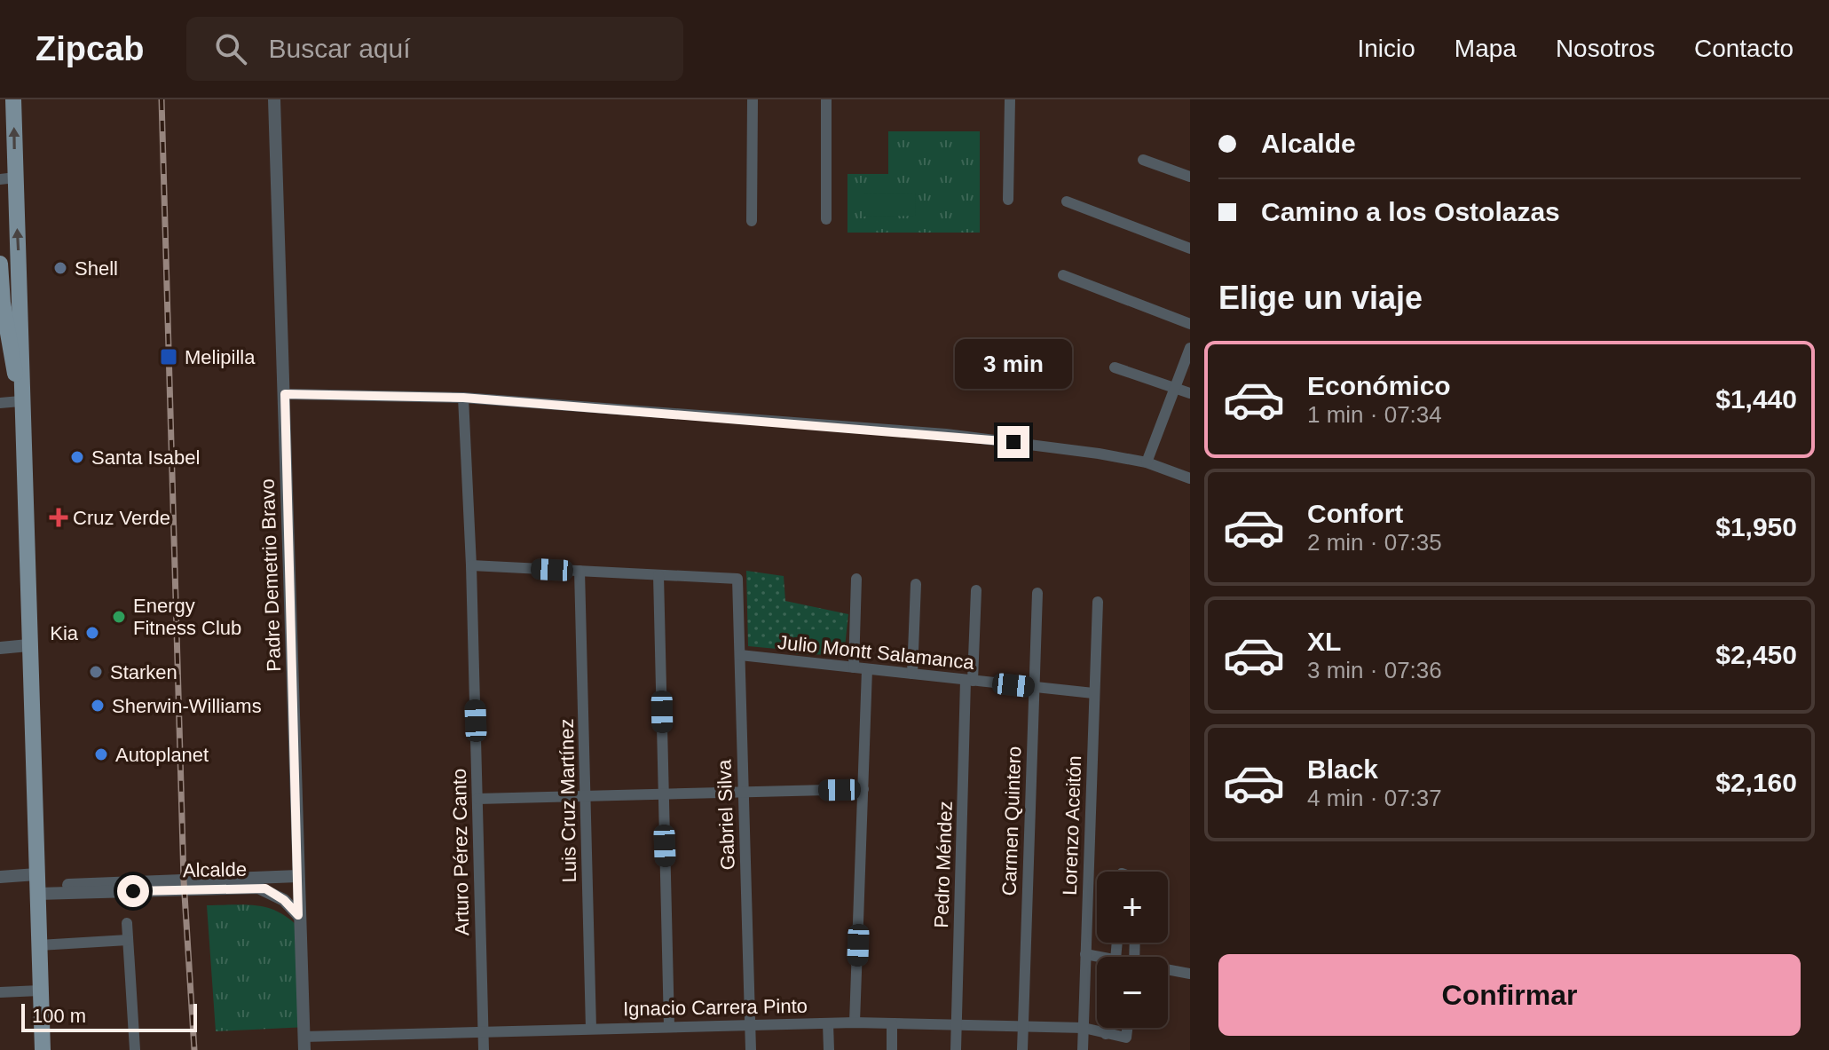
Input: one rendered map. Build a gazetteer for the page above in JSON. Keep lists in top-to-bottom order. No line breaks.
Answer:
{"streets":{"street":["Padre Demetrio Bravo","Julio Montt Salamanca","Luis Cruz Martínez","Gabriel Silva","Carmen Quintero","Lorenzo Aceitón","Arturo Pérez Canto","Pedro Méndez","Alcalde","Ignacio Carrera Pinto"]},"crossings":[["Padre Demetrio Bravo","Alcalde"],["Padre Demetrio Bravo","Ignacio Carrera Pinto"],["Julio Montt Salamanca","Gabriel Silva"],["Julio Montt Salamanca","Carmen Quintero"],["Julio Montt Salamanca","Lorenzo Aceitón"],["Julio Montt Salamanca","Pedro Méndez"],["Luis Cruz Martínez","Ignacio Carrera Pinto"],["Gabriel Silva","Ignacio Carrera Pinto"],["Carmen Quintero","Ignacio Carrera Pinto"],["Lorenzo Aceitón","Ignacio Carrera Pinto"],["Arturo Pérez Canto","Ignacio Carrera Pinto"],["Pedro Méndez","Ignacio Carrera Pinto"]],"places":{"other":["Shell","Santa Isabel","Energy Fitness Club","Kia","Starken","Sherwin-Williams","Autoplanet"],"transit":["Melipilla"],"health":["Cruz Verde"]},"scale_bar":"100 m","page":{"header":"Zipcab","search":"Buscar aquí","nav":["Inicio","Mapa","Nosotros","Contacto"],"banner":["Alcalde","Camino a los Ostolazas"],"heading":"Elige un viaje","bubble":"3 min","list":[{"name":"Económico","note":"1 min · 07:34","value":"$1,440"},{"name":"Confort","note":"2 min · 07:35","value":"$1,950"},{"name":"XL","note":"3 min · 07:36","value":"$2,450"},{"name":"Black","note":"4 min · 07:37","value":"$2,160"}],"map_buttons":["+","−"],"buttons":"Confirmar","scale":"100 m"}}
